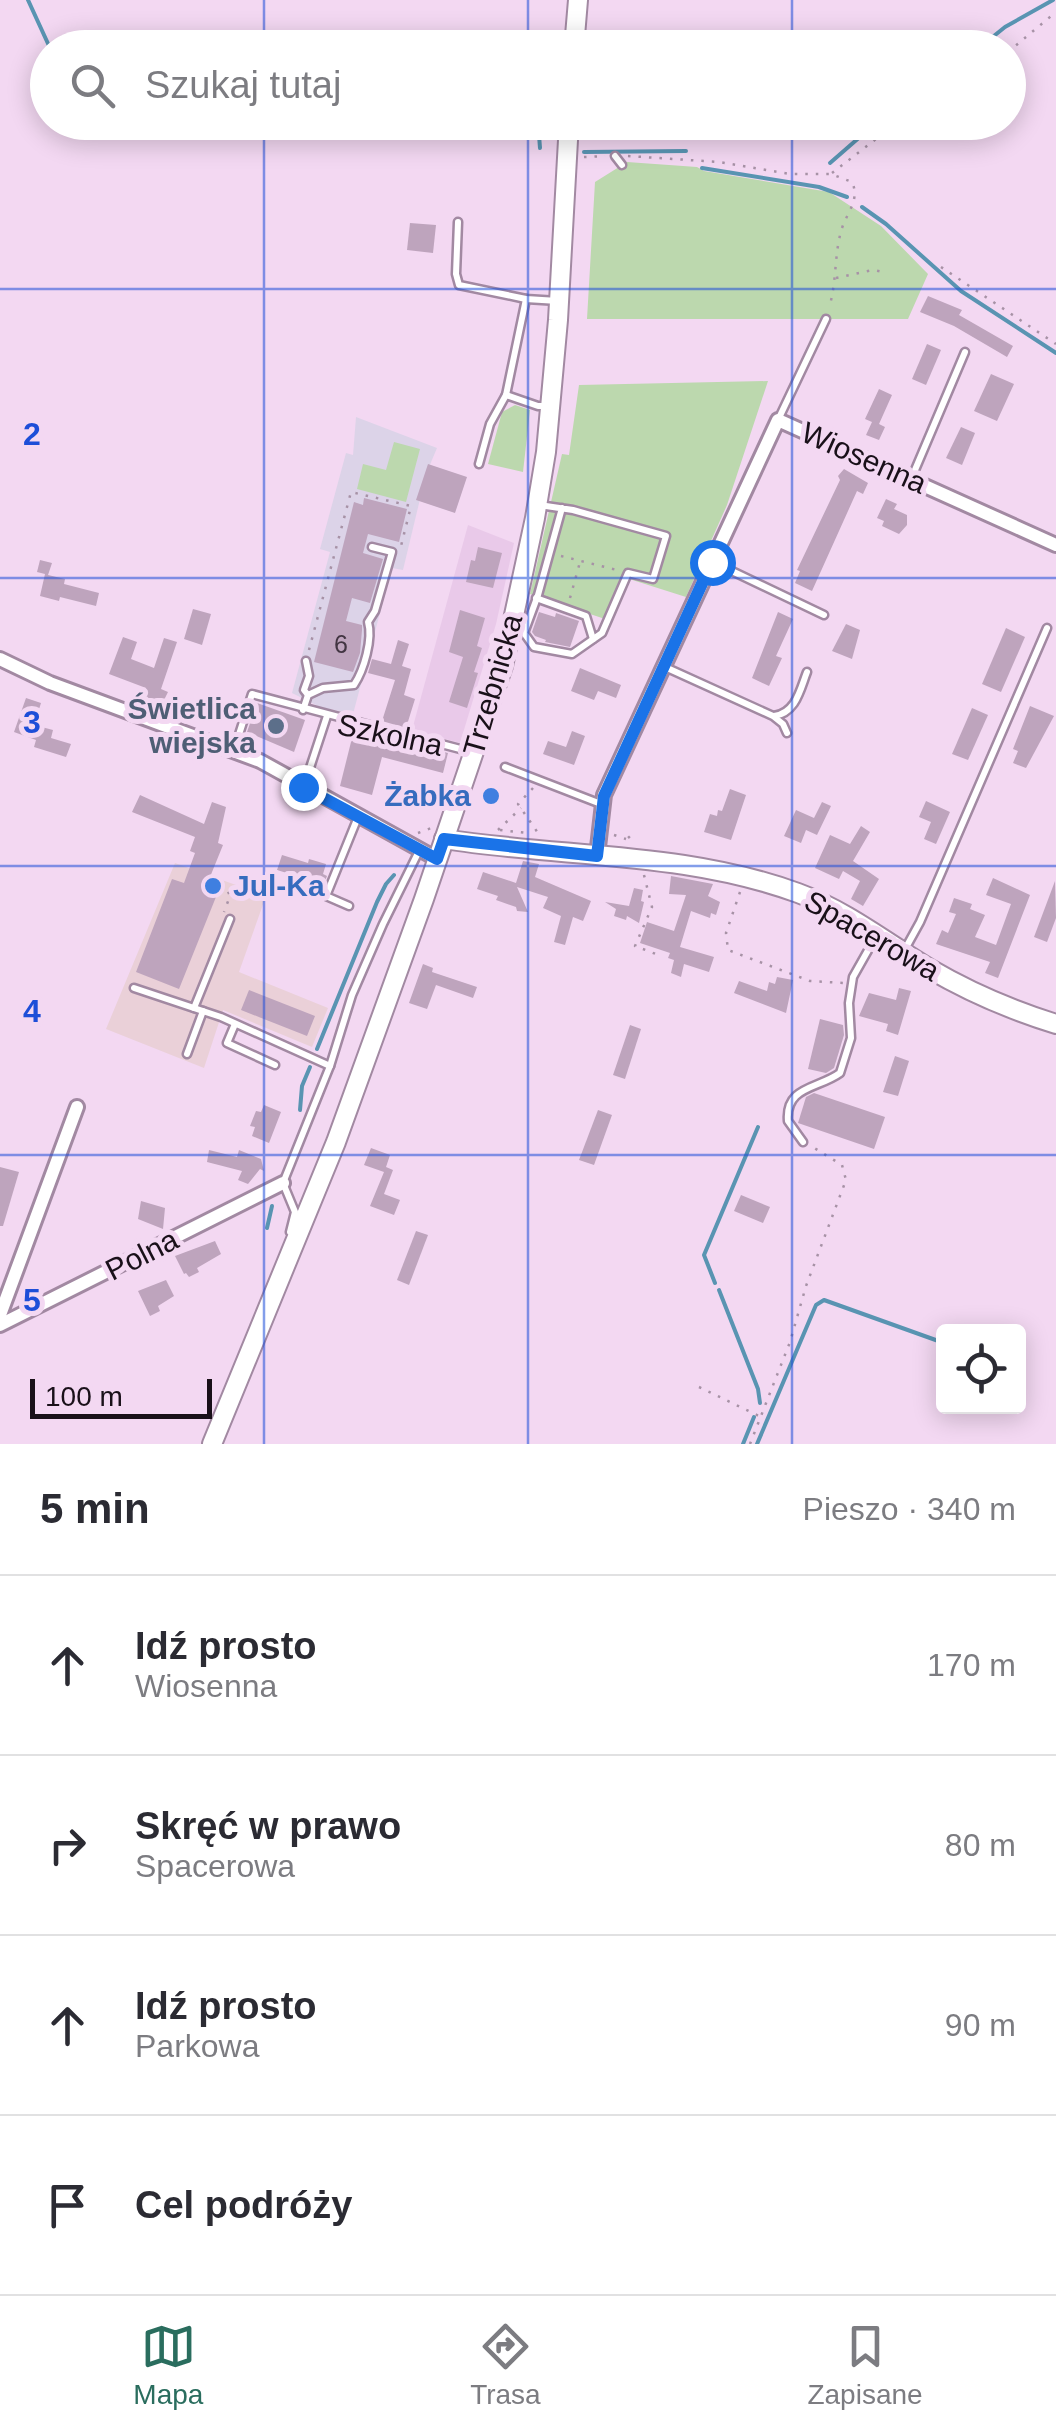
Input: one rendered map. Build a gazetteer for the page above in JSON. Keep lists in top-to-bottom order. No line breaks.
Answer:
{"streets":{"main road":["Trzebnicka","Spacerowa"],"street":["Wiosenna","Polna"],"lane":["Szkolna"]},"crossings":[["Wiosenna","Spacerowa"],["Trzebnicka","Spacerowa"]],"places":["Świetlica wiejska","Żabka","Jul-Ka"],"house_numbers":["6"],"scale_bar":"100 m","page":{"search":"Szukaj tutaj","scale":"100 m","heading":["5 min","Pieszo · 340 m"],"list":[["Idź prosto","Wiosenna","170 m"],["Skręć w prawo","Spacerowa","80 m"],["Idź prosto","Parkowa","90 m"],"Cel podróży"],"nav":["Mapa","Trasa","Zapisane"]},"grid":{"rows":["2","3","4","5"]}}
